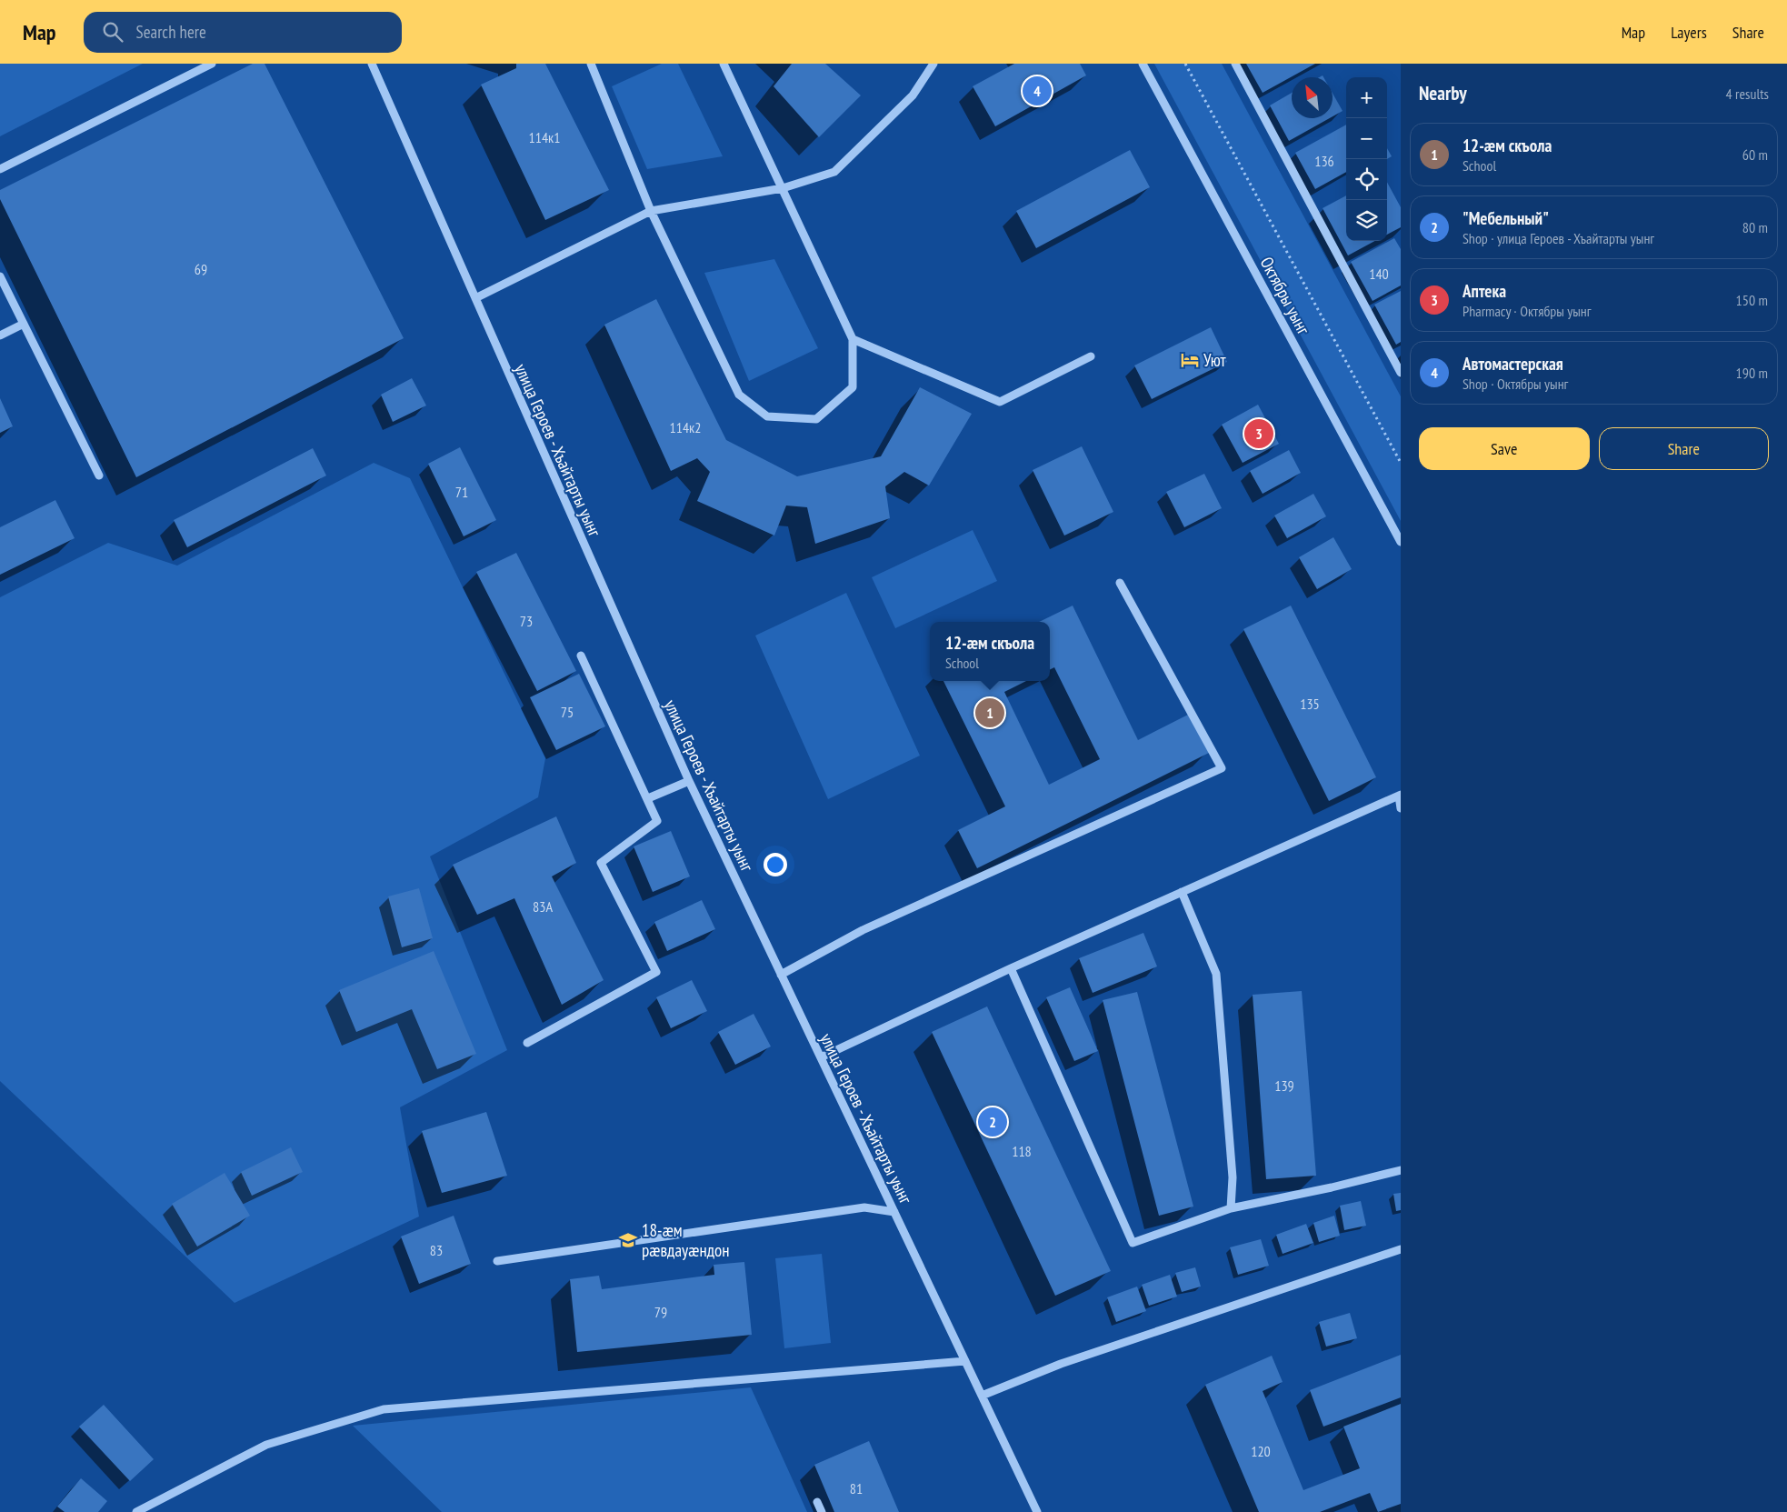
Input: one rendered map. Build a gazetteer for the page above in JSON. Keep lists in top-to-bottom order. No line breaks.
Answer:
{"streets":{"street":["Октябры уынг","улица Героев - Хъайтарты уынг"]},"places":{"hotel":["Уют"],"school or university":["18-æм рӕвдауӕндон"]},"house_numbers":["114к1","136","69","140","114к2","71","73","135","75","83А","139","118","83","79","120","81"],"north":"top left","page":{"header":"Map","search":"Search here","nav":["Map","Layers","Share"],"heading":["Nearby","4 results"],"pins":["4","3","1","2"],"map_buttons":["+","−"],"list":[{"mark":"1","name":"12-æм скъола","note":"School","value":"60 m"},{"mark":"2","name":"\"Мебельный\"","note":"Shop · улица Героев - Хъайтарты уынг","value":"80 m"},{"mark":"3","name":"Аптека","note":"Pharmacy · Октябры уынг","value":"150 m"},{"mark":"4","name":"Автомастерская","note":"Shop · Октябры уынг","value":"190 m"}],"buttons":["Save","Share"],"popup":["12-æм скъола","School"]}}
